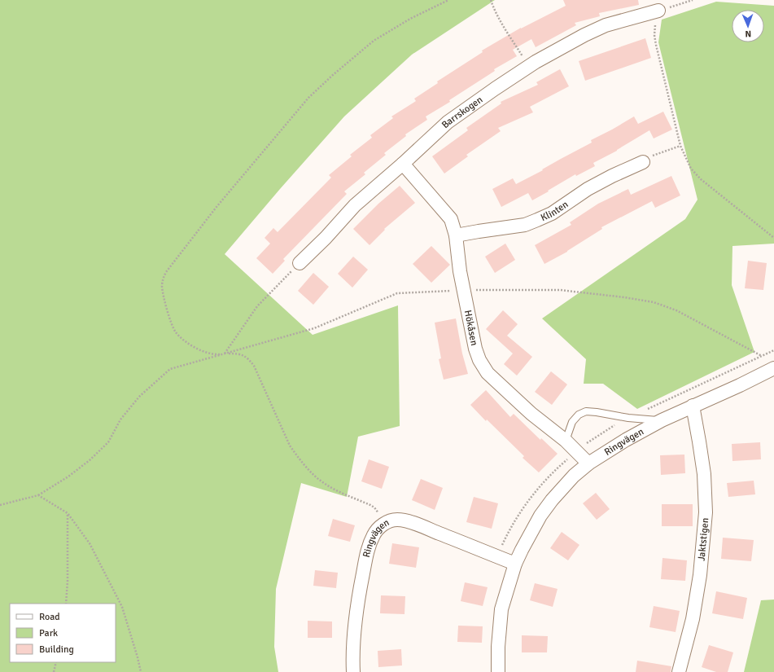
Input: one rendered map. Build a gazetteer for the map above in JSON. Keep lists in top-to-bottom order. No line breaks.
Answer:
{"streets":{"street":["Barrskogen","Klinten","Hökåsen","Ringvägen","Jaktstigen"]},"crossings":[["Barrskogen","Hökåsen"],["Klinten","Hökåsen"],["Hökåsen","Ringvägen"],["Ringvägen","Jaktstigen"]],"legend":["Road","Park","Building"],"north":"bottom"}
